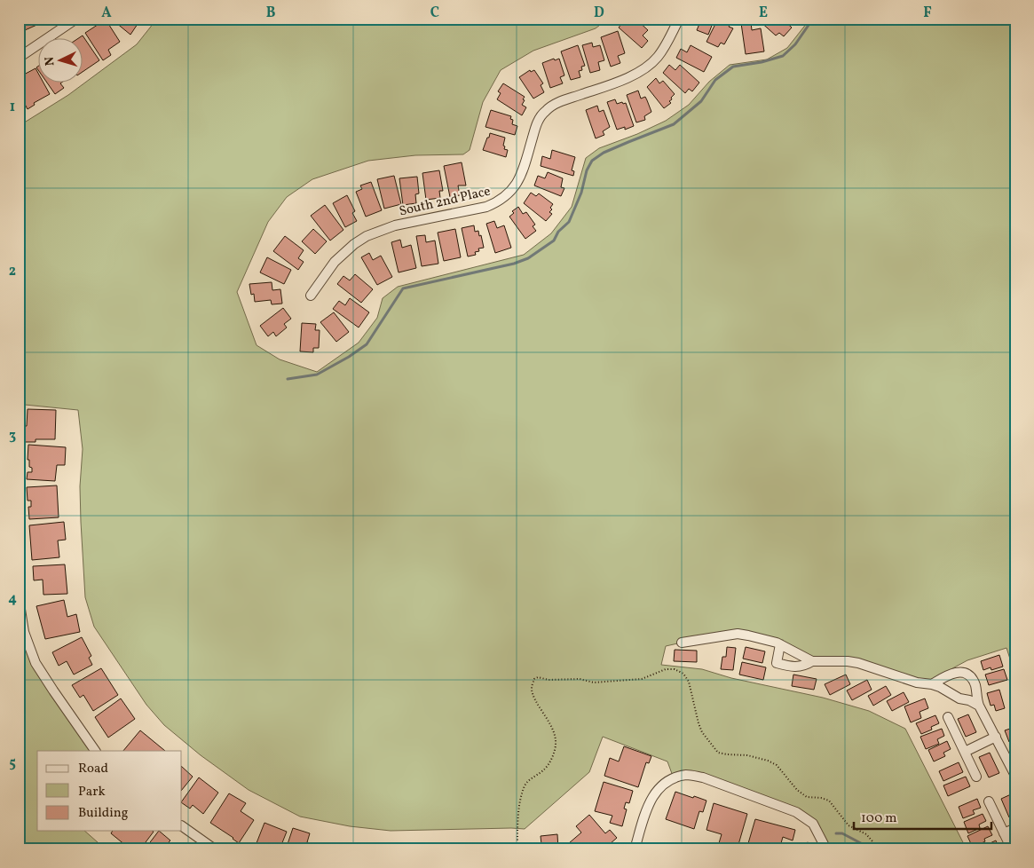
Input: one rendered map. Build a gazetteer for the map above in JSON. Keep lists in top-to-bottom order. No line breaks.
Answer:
{"streets":{"street":["South 2nd Place"]},"legend":["Road","Park","Building"],"scale_bar":"100 m","north":"left","grid":{"columns":["A","B","C","D","E","F"],"rows":["1","2","3","4","5"]}}
